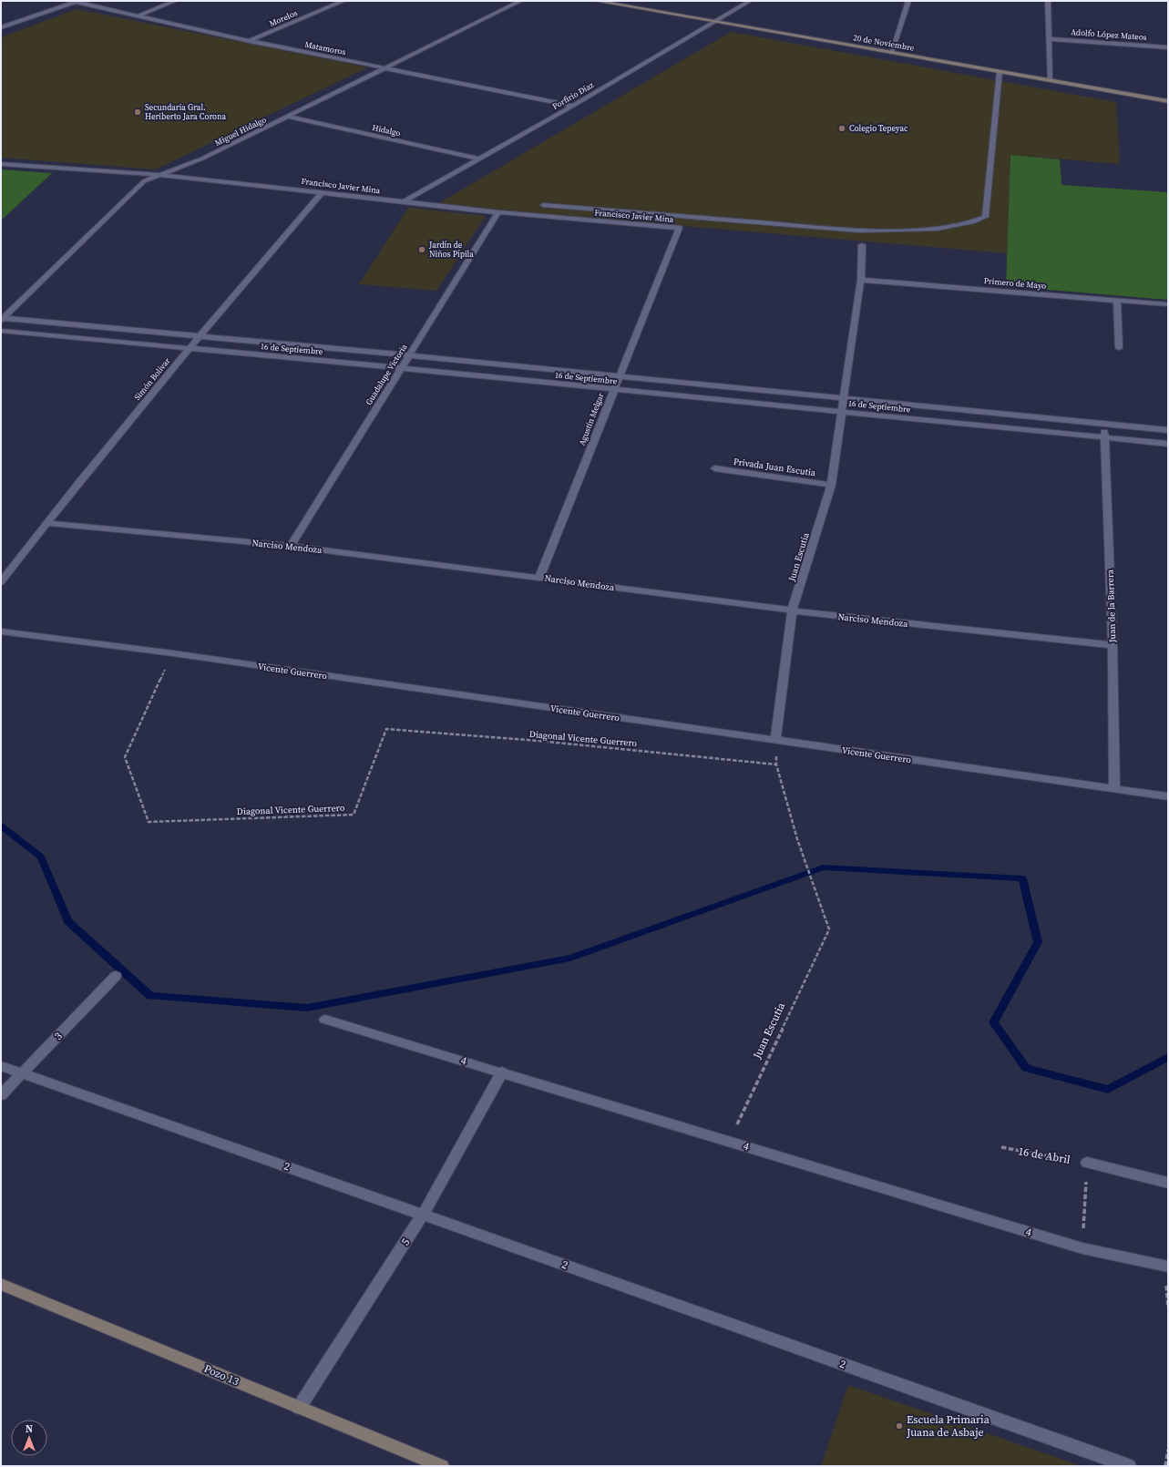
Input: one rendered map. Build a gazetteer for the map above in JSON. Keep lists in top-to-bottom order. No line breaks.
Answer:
{"streets":{"main road":["20 de Noviembre","Pozo 13"],"street":["Morelos","Adolfo López Mateos","Matamoros","Porfirio Díaz","Hidalgo","Miguel Hidalgo","Francisco Javier Mina","Primero de Mayo","16 de Septiembre","Guadalupe Victoria","Simón Bolívar","Agustín Melgar","Privada Juan Escutia","Narciso Mendoza","Juan Escutia","Juan de la Barrera","Vicente Guerrero","3","4","2","5"],"path":["Diagonal Vicente Guerrero","16 de Abril"]},"crossings":[["Morelos","Matamoros"],["20 de Noviembre","Porfirio Díaz"],["Matamoros","Porfirio Díaz"],["Matamoros","Miguel Hidalgo"],["Porfirio Díaz","Hidalgo"],["Porfirio Díaz","Francisco Javier Mina"],["Hidalgo","Miguel Hidalgo"],["Miguel Hidalgo","Francisco Javier Mina"],["Miguel Hidalgo","16 de Septiembre"],["Francisco Javier Mina","Guadalupe Victoria"],["Francisco Javier Mina","Simón Bolívar"],["Francisco Javier Mina","Agustín Melgar"],["Primero de Mayo","Juan Escutia"],["16 de Septiembre","Guadalupe Victoria"],["16 de Septiembre","Simón Bolívar"],["16 de Septiembre","Agustín Melgar"],["16 de Septiembre","Juan Escutia"],["16 de Septiembre","Juan de la Barrera"],["Guadalupe Victoria","Narciso Mendoza"],["Simón Bolívar","Narciso Mendoza"],["Agustín Melgar","Narciso Mendoza"],["Privada Juan Escutia","Juan Escutia"],["Narciso Mendoza","Juan Escutia"],["Narciso Mendoza","Juan de la Barrera"],["Juan Escutia","Vicente Guerrero"],["Juan Escutia","Diagonal Vicente Guerrero"],["Juan Escutia","4"],["Juan de la Barrera","Vicente Guerrero"],["Vicente Guerrero","Diagonal Vicente Guerrero"],["3","2"],["4","5"],["2","5"],["5","Pozo 13"]],"places":["Secundaria Gral. Heriberto Jara Corona","Colegio Tepeyac","Jardín de Niños Pípila","Escuela Primaria Juana de Asbaje"],"north":"top"}
